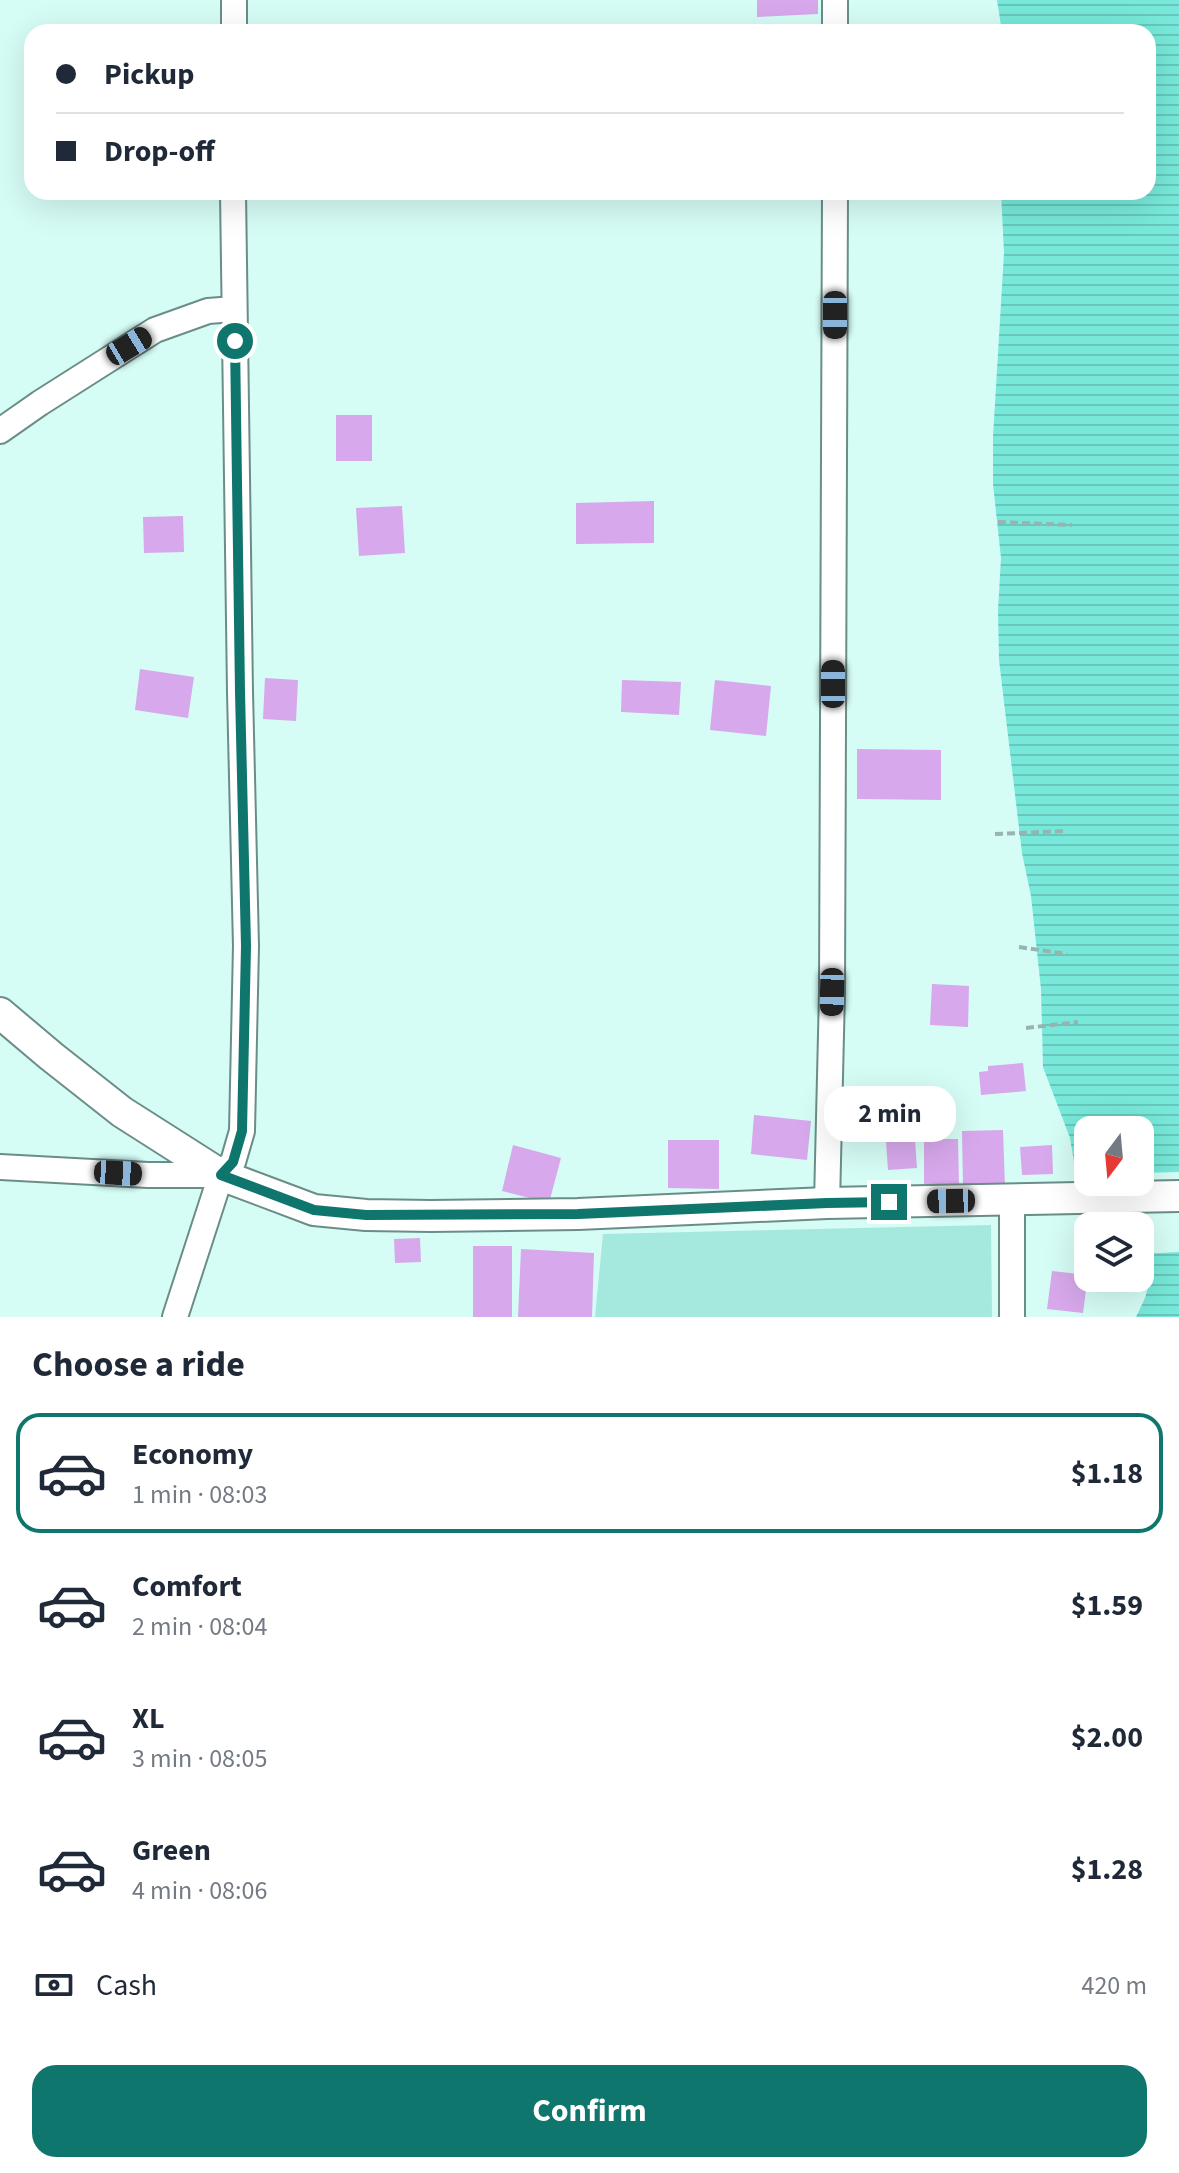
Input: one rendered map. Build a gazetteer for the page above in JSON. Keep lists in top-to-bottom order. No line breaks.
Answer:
{"north":"bottom","page":{"banner":["Pickup","Drop-off"],"bubble":"2 min","heading":"Choose a ride","list":[{"name":"Economy","note":"1 min · 08:03","value":"$1.18"},{"name":"Comfort","note":"2 min · 08:04","value":"$1.59"},{"name":"XL","note":"3 min · 08:05","value":"$2.00"},{"name":"Green","note":"4 min · 08:06","value":"$1.28"}],"pay":["Cash","420 m"],"buttons":"Confirm"}}
